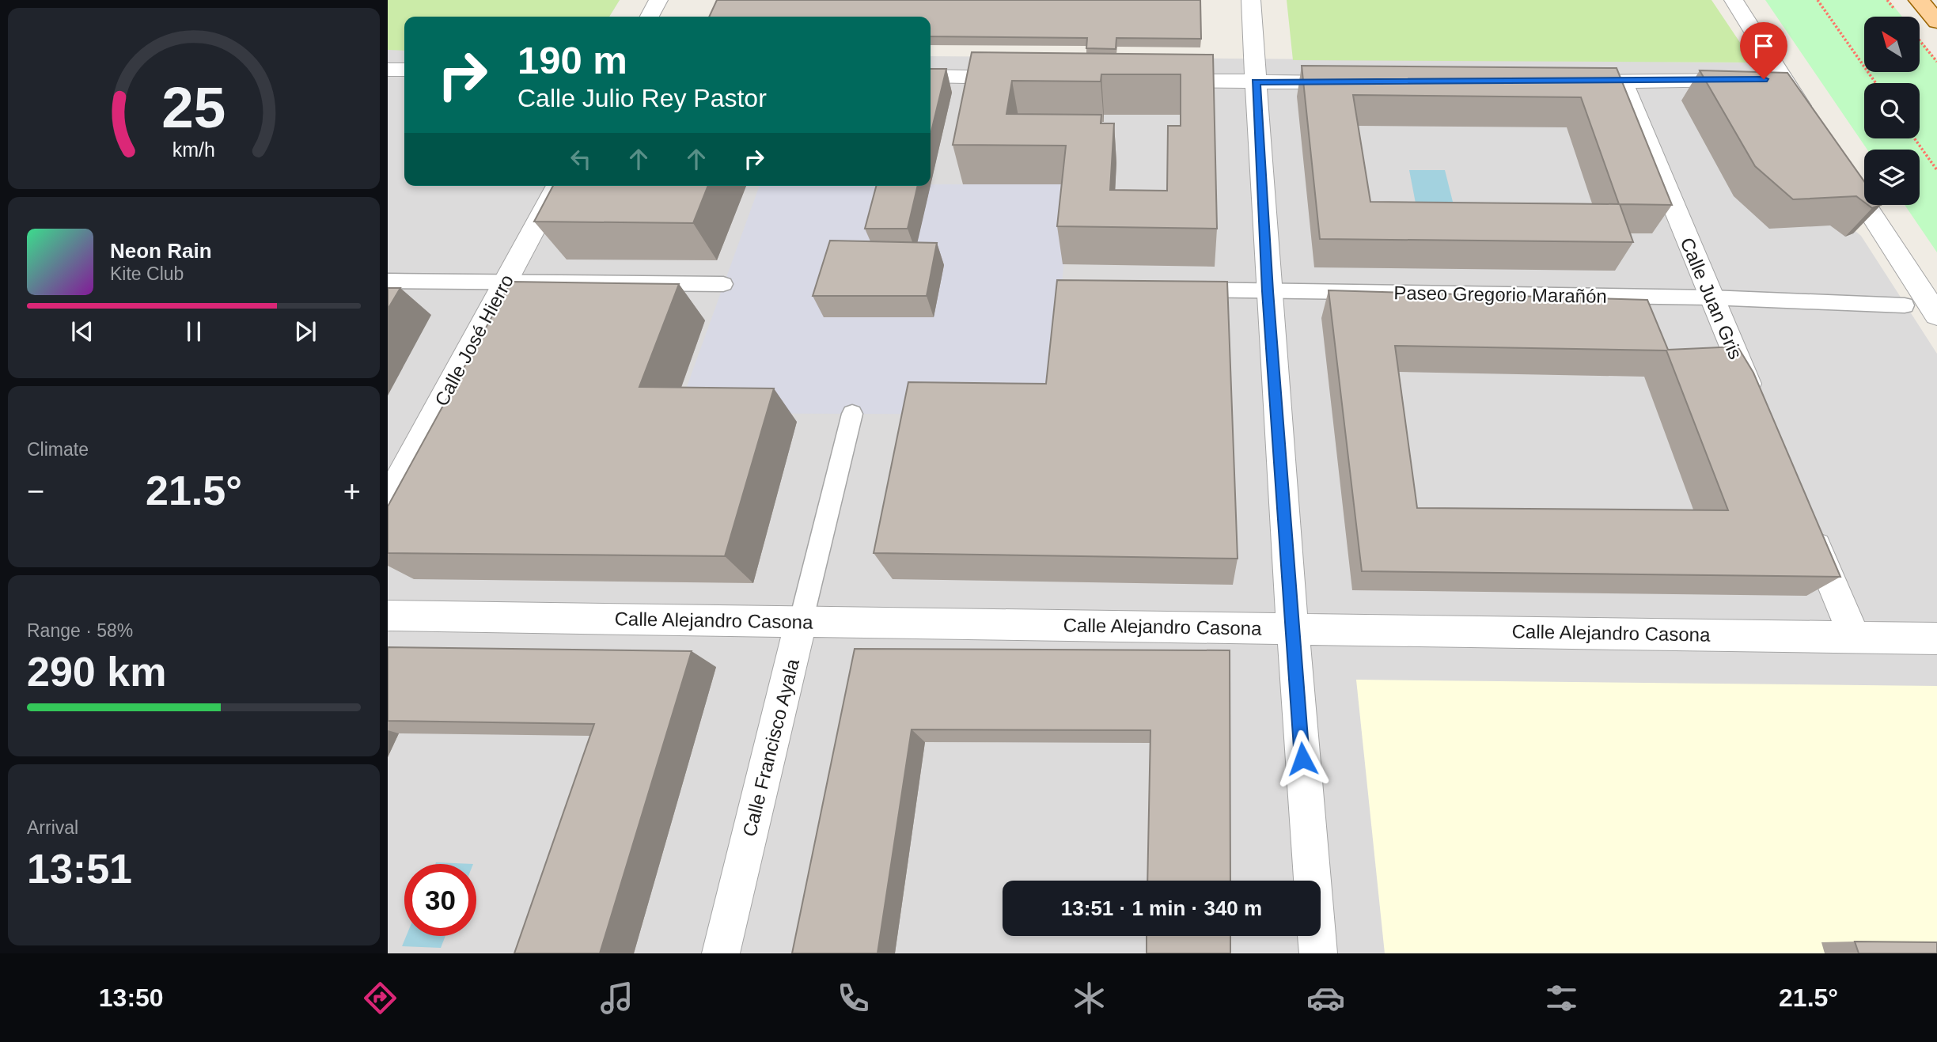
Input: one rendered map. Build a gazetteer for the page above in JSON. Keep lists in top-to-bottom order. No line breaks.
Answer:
{"streets":{"street":["Paseo Gregorio Marañón","Calle Juan Gris","Calle José Hierro","Calle Alejandro Casona","Calle Francisco Ayala"]},"crossings":[["Paseo Gregorio Marañón","Calle Juan Gris"],["Calle Alejandro Casona","Calle Francisco Ayala"]],"north":"top left","page":{"turn":["190 m","Calle Julio Rey Pastor"],"song":["Neon Rain","Kite Club"],"tile":["Climate",["Range · 58%","290 km"],["Arrival","13:51"]],"heat":["−","21.5°","+"],"limit":"30","trip":"13:51 · 1 min · 340 m","tabs":["13:50","21.5°"],"gauge":["25","km/h"]}}
